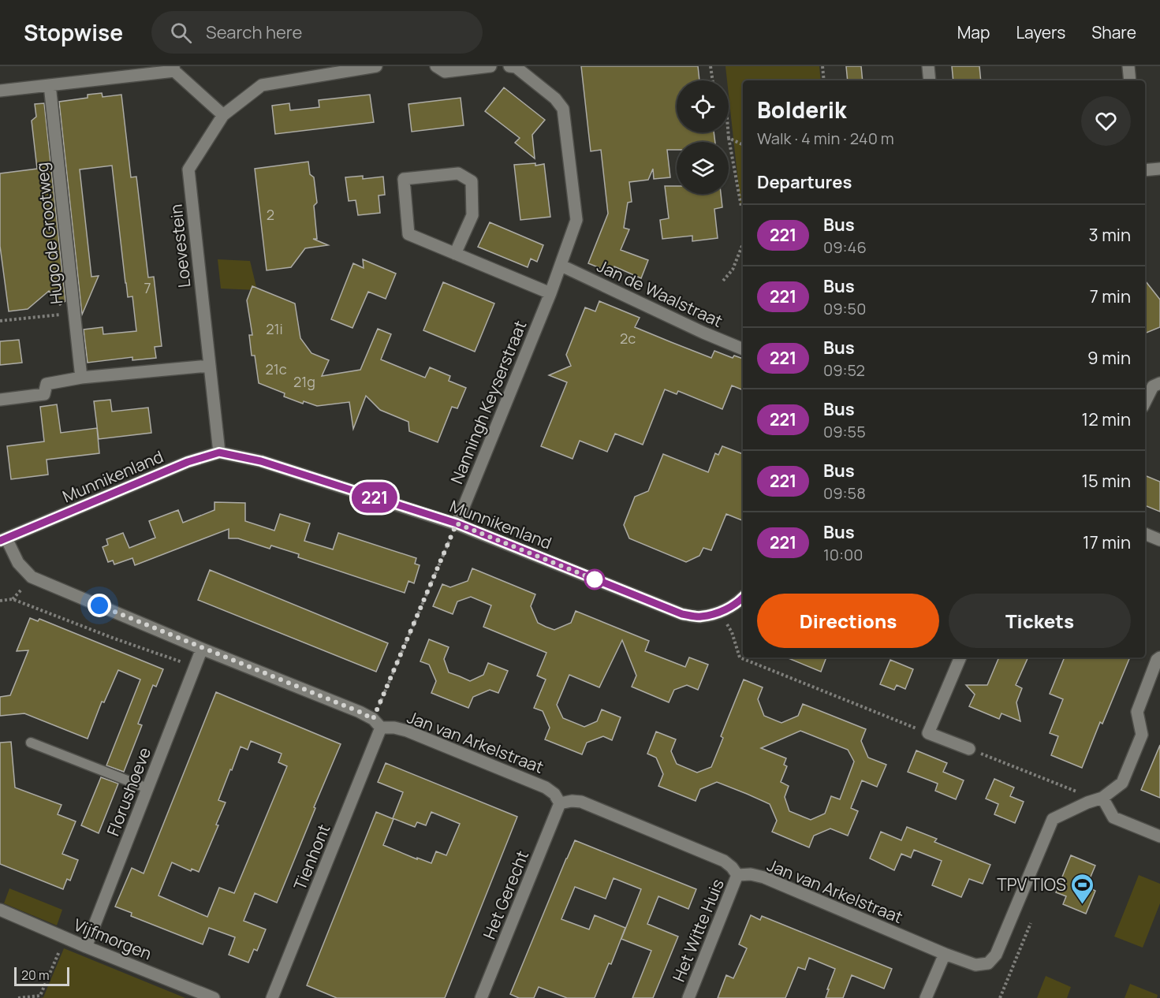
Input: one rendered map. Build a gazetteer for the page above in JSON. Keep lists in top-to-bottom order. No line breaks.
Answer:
{"streets":{"street":["Hugo de Grootweg","Loevestein","Jan de Waalstraat","Nanningh Keyserstraat","Munnikenland","Jan van Arkelstraat","Florushoeve","Tienhont","Het Gerecht","Het Witte Huis","Vijfmorgen"]},"crossings":[["Loevestein","Munnikenland"],["Jan de Waalstraat","Nanningh Keyserstraat"],["Nanningh Keyserstraat","Munnikenland"],["Munnikenland","Jan van Arkelstraat"],["Jan van Arkelstraat","Florushoeve"],["Jan van Arkelstraat","Tienhont"],["Jan van Arkelstraat","Het Gerecht"],["Jan van Arkelstraat","Het Witte Huis"],["Florushoeve","Vijfmorgen"]],"places":{"sports":["TPV TIOS"]},"lines":["bus line 221"],"house_numbers":["2","7","21i","2c","21c","21g"],"scale_bar":"20 m","page":{"header":"Stopwise","search":"Search here","nav":["Map","Layers","Share"],"on_map":"221","heading":[["Bolderik","Walk · 4 min · 240 m"],"Departures"],"list":[{"mark":"221","name":"Bus","note":"09:46","value":"3 min"},{"mark":"221","name":"Bus","note":"09:50","value":"7 min"},{"mark":"221","name":"Bus","note":"09:52","value":"9 min"},{"mark":"221","name":"Bus","note":"09:55","value":"12 min"},{"mark":"221","name":"Bus","note":"09:58","value":"15 min"},{"mark":"221","name":"Bus","note":"10:00","value":"17 min"}],"buttons":["Directions","Tickets"],"scale":"20 m"}}
